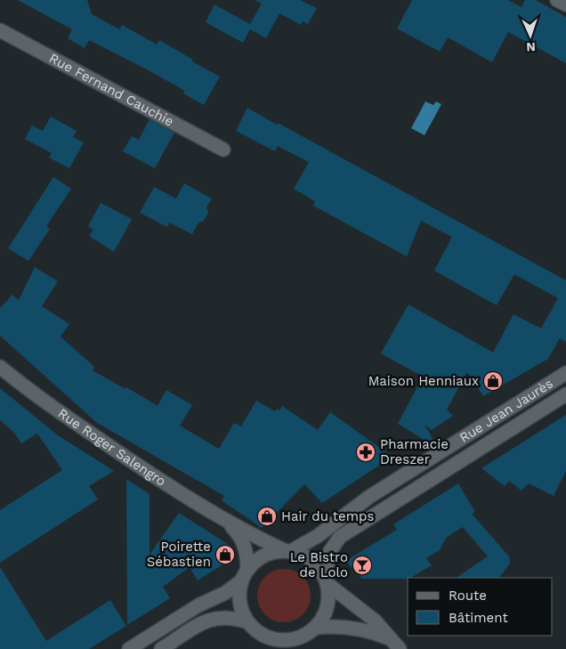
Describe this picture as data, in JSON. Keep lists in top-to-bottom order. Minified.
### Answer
{"streets":{"main road":["Rue Fernand Cauchie","Rue Jean Jaurès","Rue Roger Salengro"]},"crossings":[["Rue Jean Jaurès","Rue Roger Salengro"]],"places":{"shop":["Maison Henniaux","Hair du temps","Poirette Sébastien"],"pharmacy":["Pharmacie Dreszer"],"bar":["Le Bistro de Lolo"]},"legend":["Route","Bâtiment"],"north":"bottom"}
